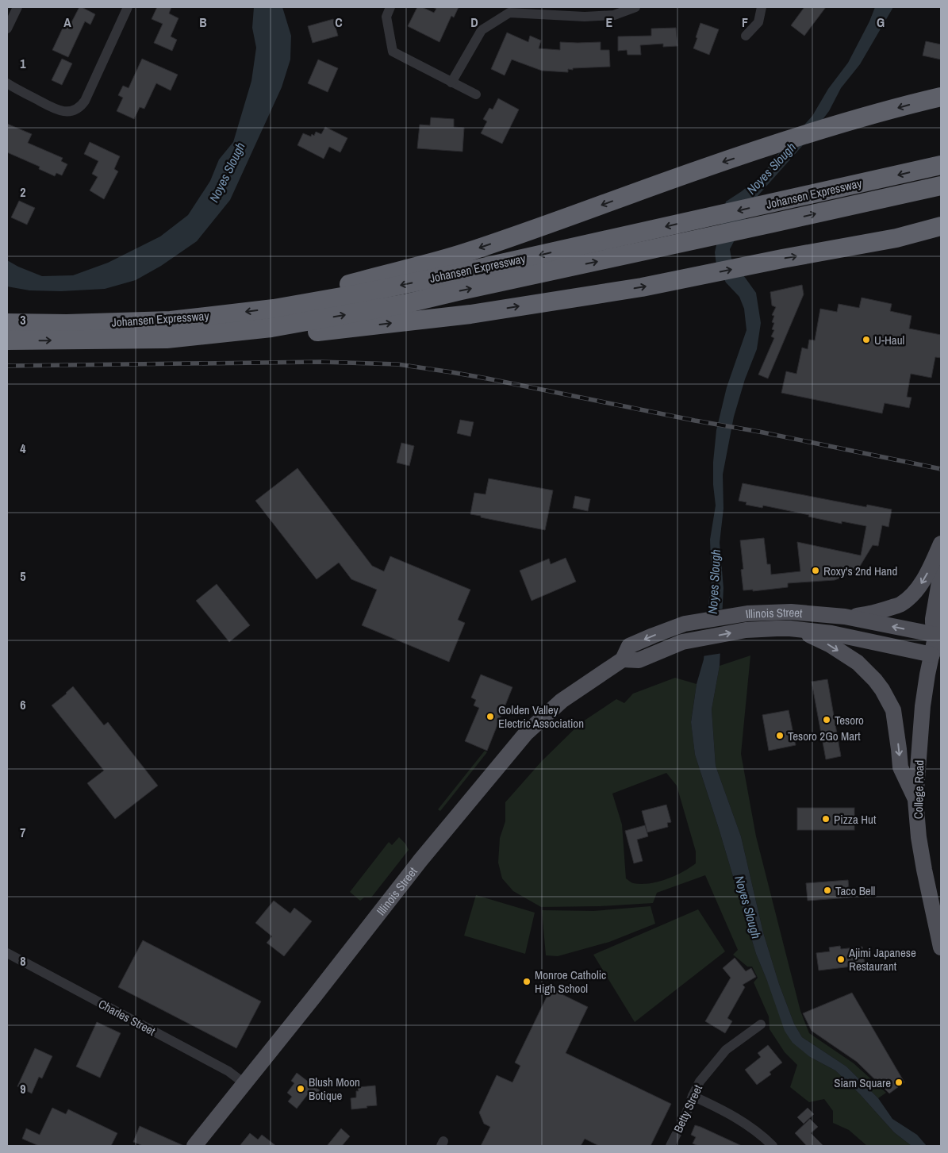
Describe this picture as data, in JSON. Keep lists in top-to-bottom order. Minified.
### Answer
{"streets":{"highway":["Johansen Expressway"],"main road":["Illinois Street","College Road"],"street":["Charles Street","Betty Street"]},"crossings":[["Illinois Street","College Road"],["Illinois Street","Charles Street"]],"water":["Noyes Slough"],"places":["U-Haul","Roxy's 2nd Hand","Golden Valley Electric Association","Tesoro","Tesoro 2Go Mart","Pizza Hut","Taco Bell","Ajimi Japanese Restaurant","Monroe Catholic High School","Siam Square","Blush Moon Botique"],"grid":{"columns":["A","B","C","D","E","F","G"],"rows":["1","2","3","4","5","6","7","8","9"]}}
